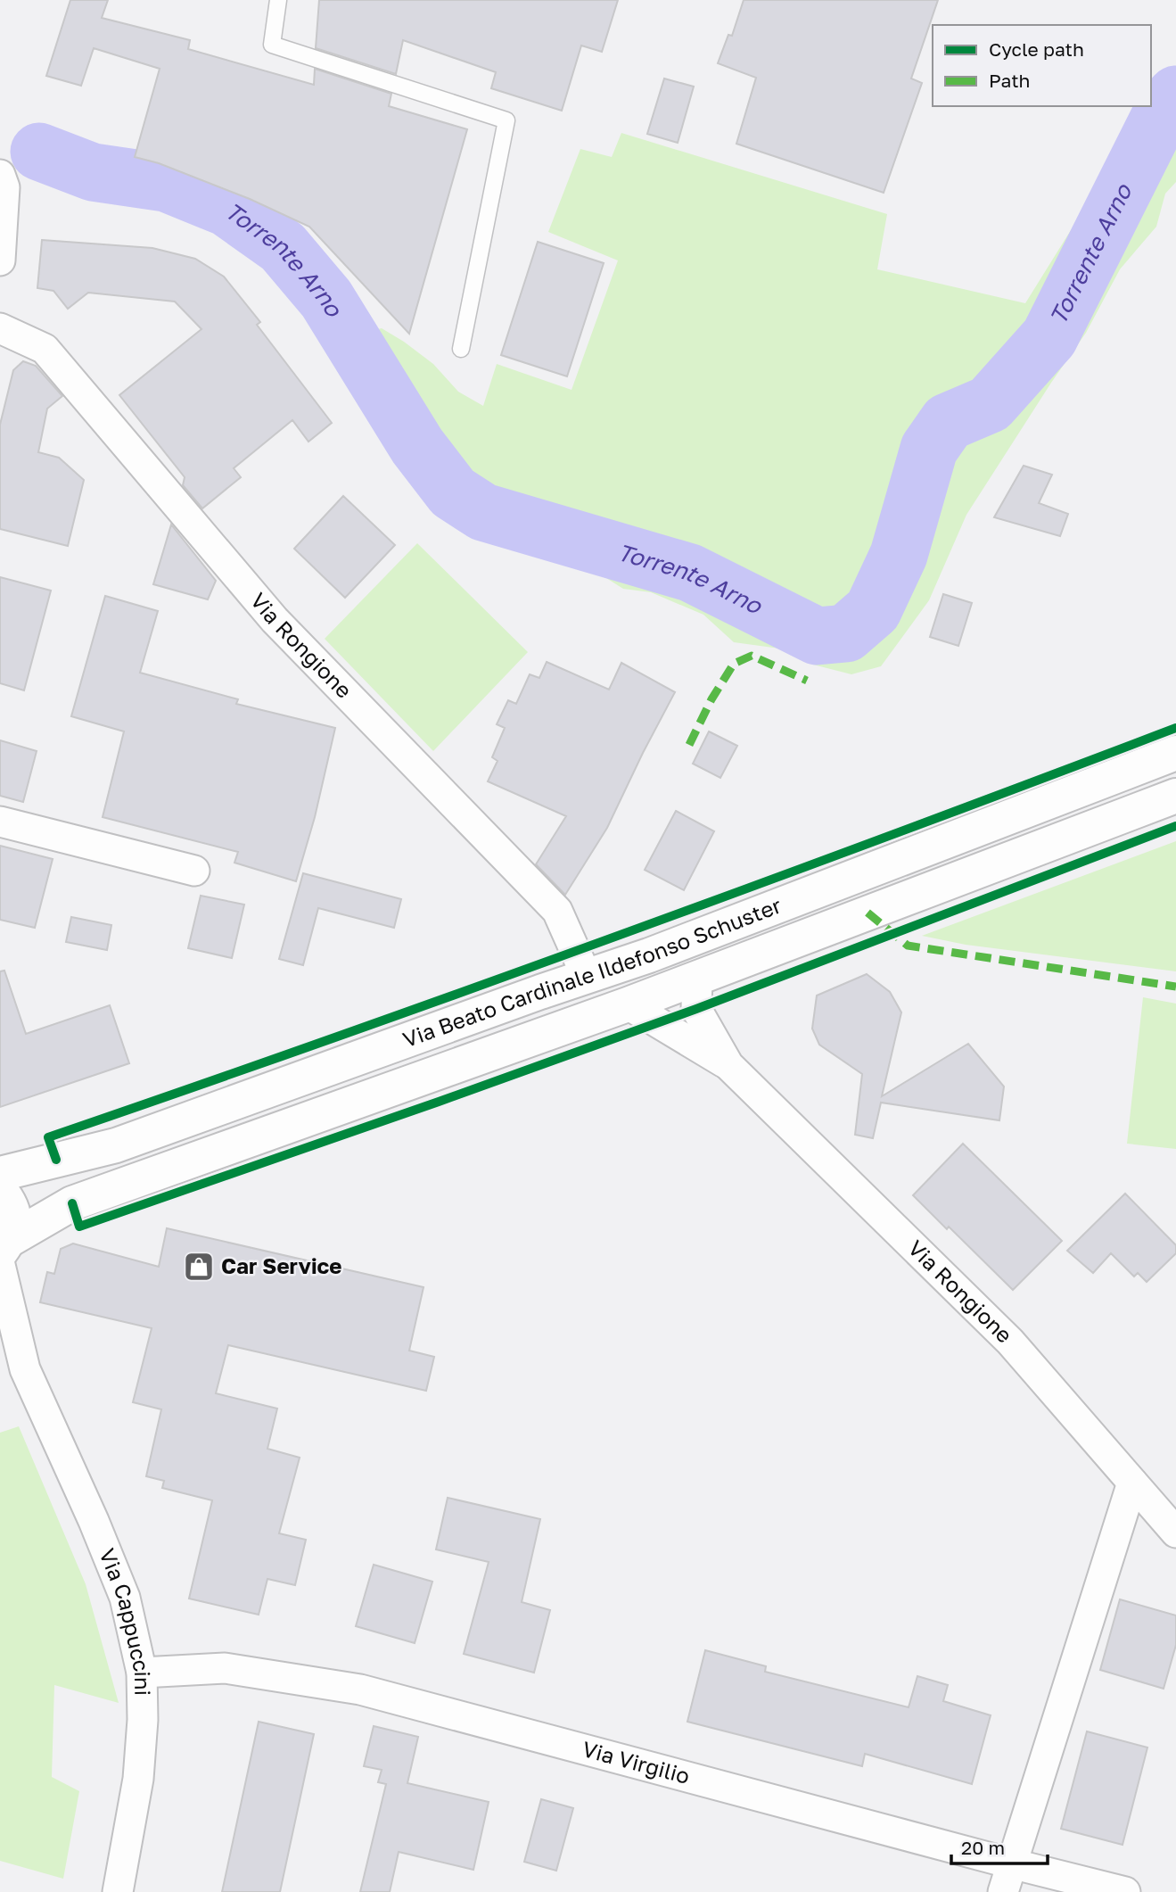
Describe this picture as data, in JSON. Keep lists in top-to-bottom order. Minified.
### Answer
{"streets":{"street":["Via Rongione","Via Beato Cardinale Ildefonso Schuster","Via Cappuccini","Via Virgilio"]},"crossings":[["Via Rongione","Via Beato Cardinale Ildefonso Schuster"],["Via Beato Cardinale Ildefonso Schuster","Via Cappuccini"],["Via Cappuccini","Via Virgilio"]],"water":["Torrente Arno"],"places":{"shop":["Car Service"]},"legend":["Cycle path","Path"],"scale_bar":"20 m"}
